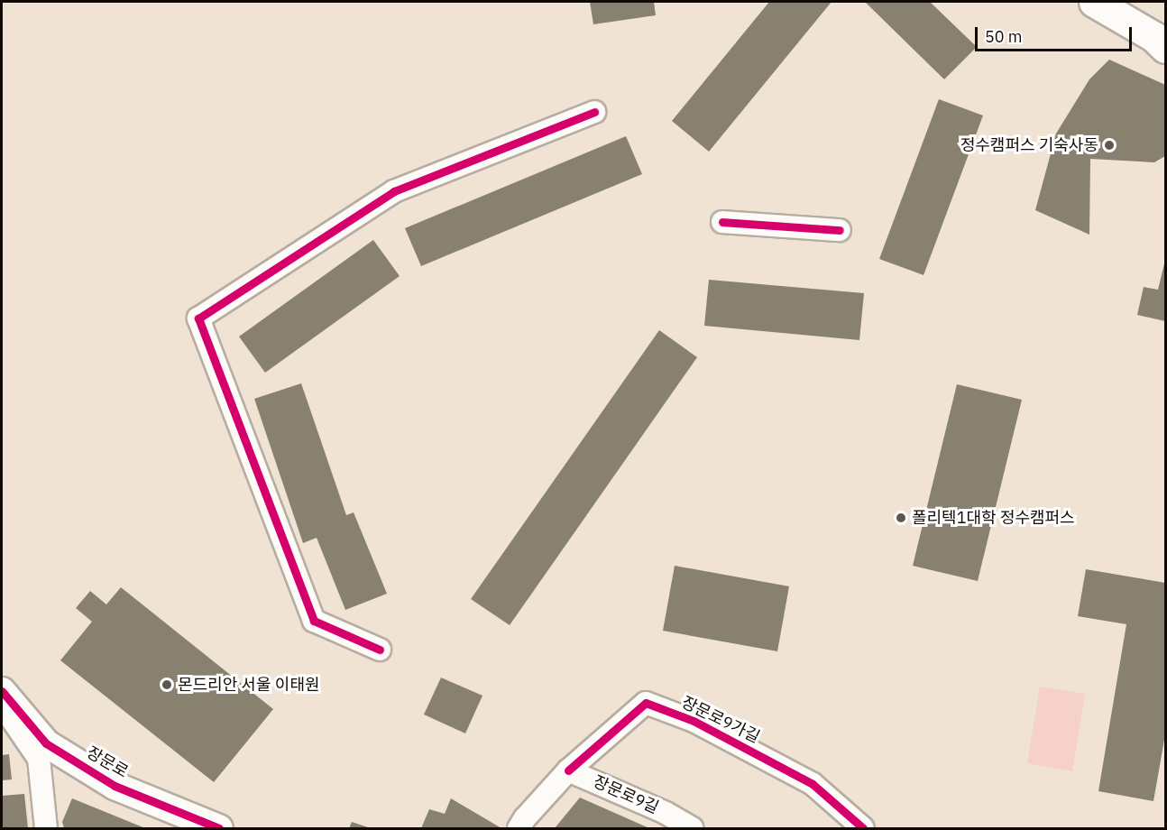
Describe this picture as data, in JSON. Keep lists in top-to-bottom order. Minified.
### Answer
{"streets":{"street":["장문로9가길","장문로","장문로9길"]},"crossings":[["장문로9가길","장문로9길"]],"places":["정수캠퍼스 기숙사동","폴리텍1대학 정수캠퍼스","몬드리안 서울 이태원"],"scale_bar":"50 m"}
